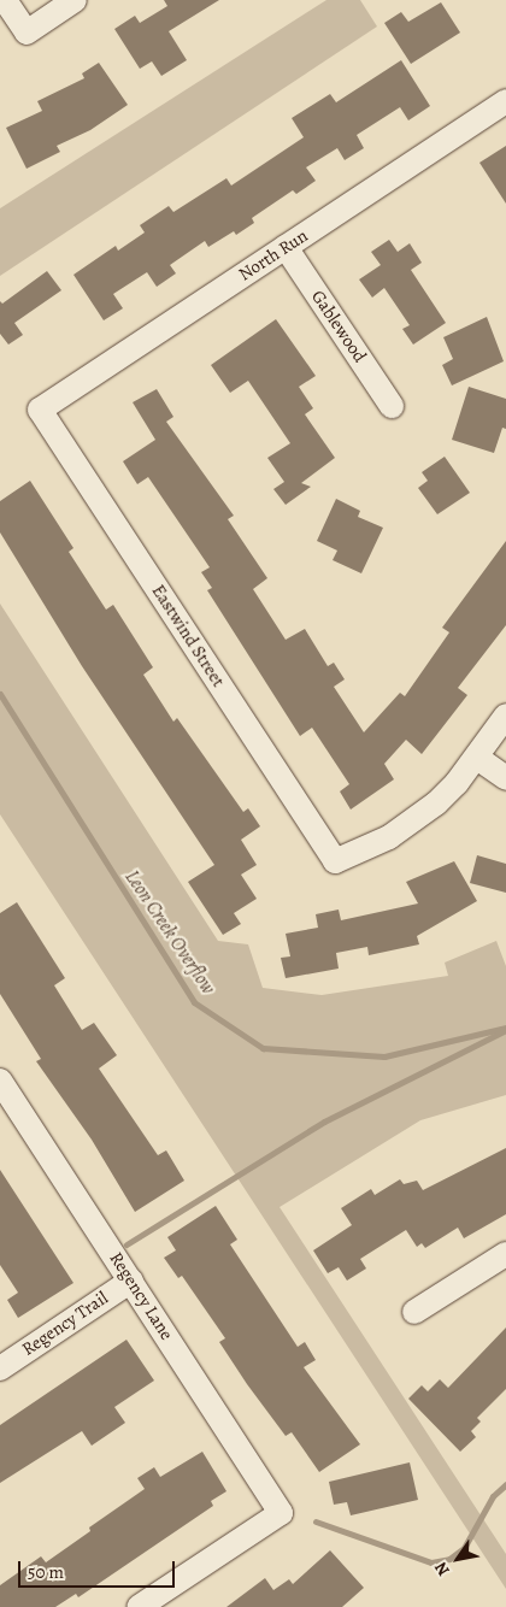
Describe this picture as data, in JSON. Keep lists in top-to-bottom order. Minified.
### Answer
{"streets":{"street":["North Run","Gablewood","Eastwind Street","Regency Lane","Regency Trail"]},"crossings":[["North Run","Gablewood"],["North Run","Eastwind Street"],["Regency Lane","Regency Trail"]],"water":["Leon Creek Overflow"],"scale_bar":"50 m","north":"bottom left"}
